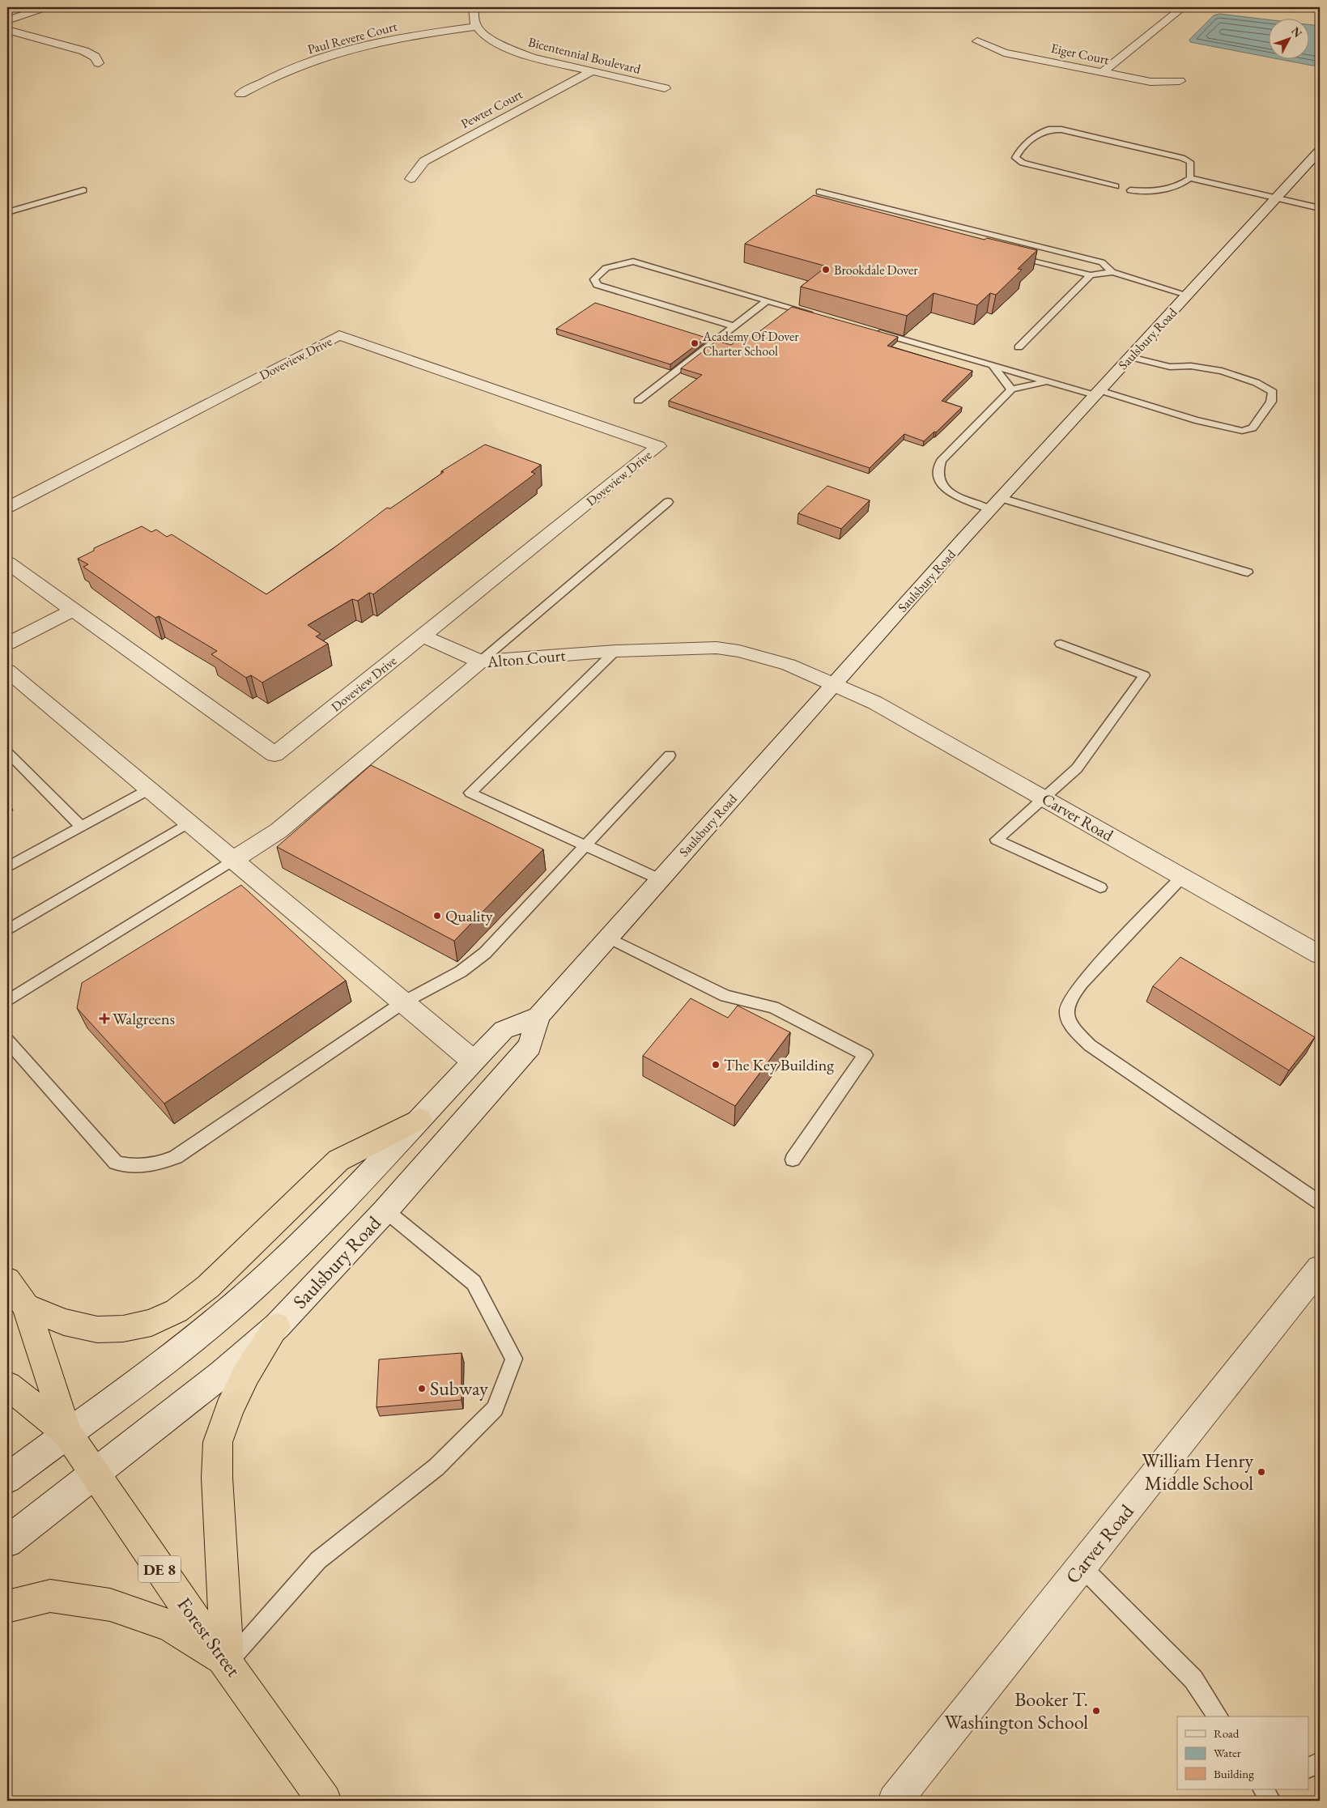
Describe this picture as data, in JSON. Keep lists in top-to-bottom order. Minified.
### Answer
{"streets":{"highway":["DE 8","Forest Street"],"street":["Paul Revere Court","Eiger Court","Bicentennial Boulevard","Pewter Court","Saulsbury Road","Doveview Drive","Alton Court","Carver Road"]},"crossings":[["Paul Revere Court","Bicentennial Boulevard"],["Bicentennial Boulevard","Pewter Court"],["Saulsbury Road","Alton Court"],["Saulsbury Road","Carver Road"],["Saulsbury Road","DE 8"],["Saulsbury Road","Forest Street"],["Alton Court","Carver Road"],["DE 8","Forest Street"]],"places":{"other":["Brookdale Dover","Academy Of Dover Charter School","Quality","The Key Building","Subway","William Henry Middle School","Booker T. Washington School"],"health":["Walgreens"]},"legend":["Road","Water","Building"],"north":"top right"}
